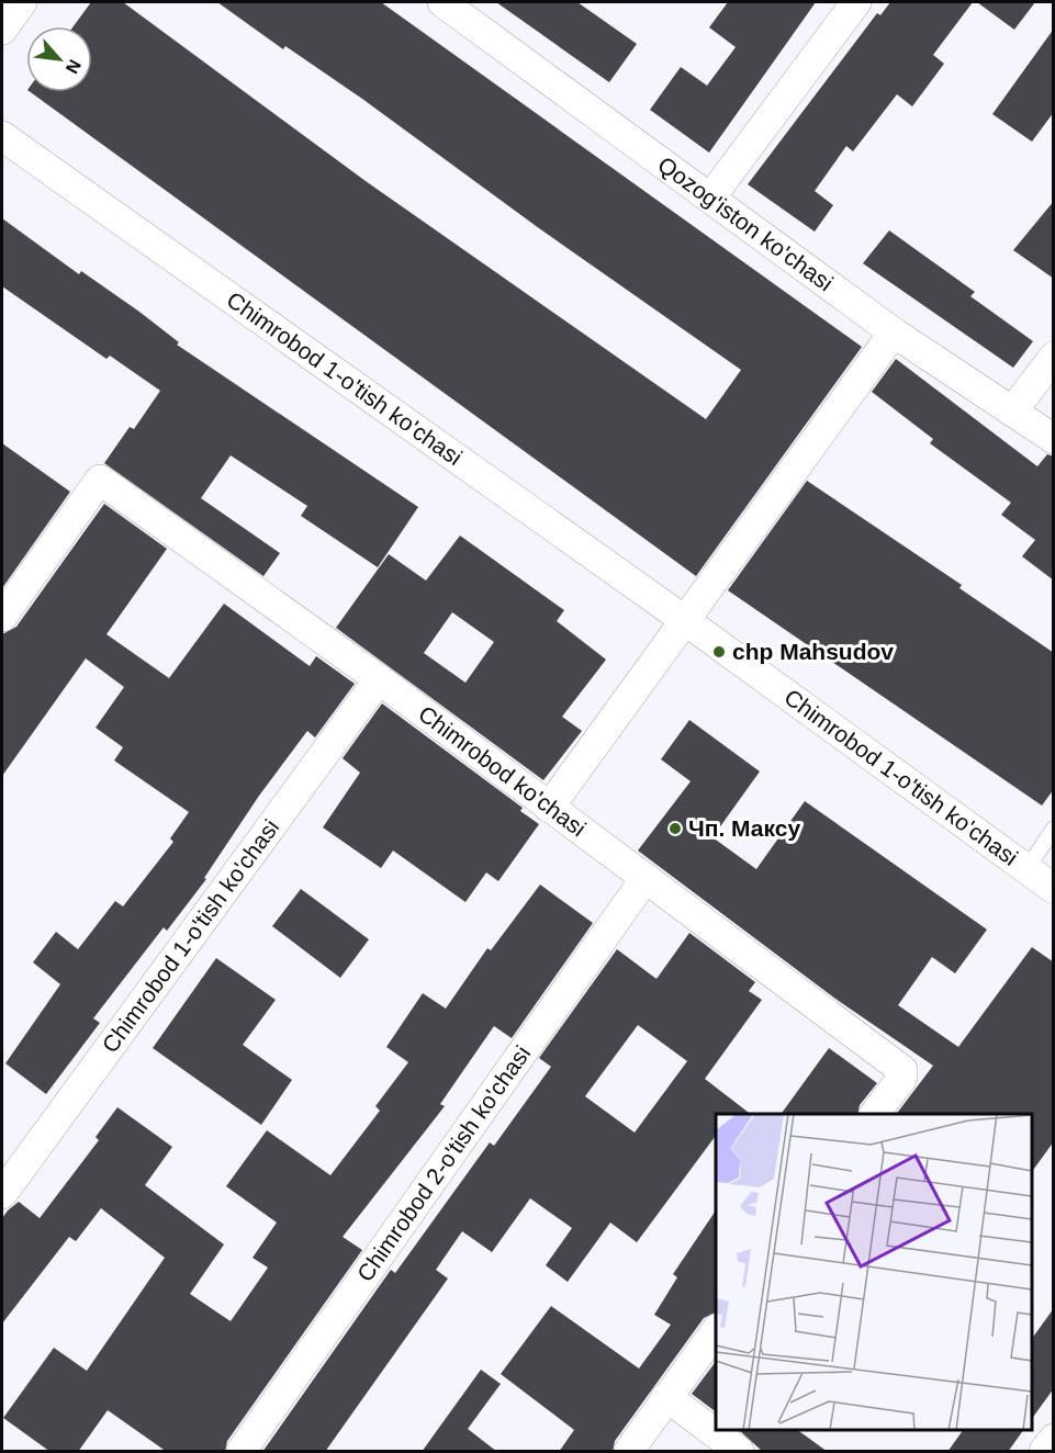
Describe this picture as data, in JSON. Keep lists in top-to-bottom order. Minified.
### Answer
{"streets":{"street":["Qozog'iston ko'chasi","Chimrobod 1-o'tish ko'chasi","Chimrobod ko'chasi","Chimrobod 2-o'tish ko'chasi"]},"crossings":[["Chimrobod 1-o'tish ko'chasi","Chimrobod ko'chasi"],["Chimrobod ko'chasi","Chimrobod 2-o'tish ko'chasi"]],"places":["chp Mahsudov","Чп. Максу"],"north":"bottom right"}
